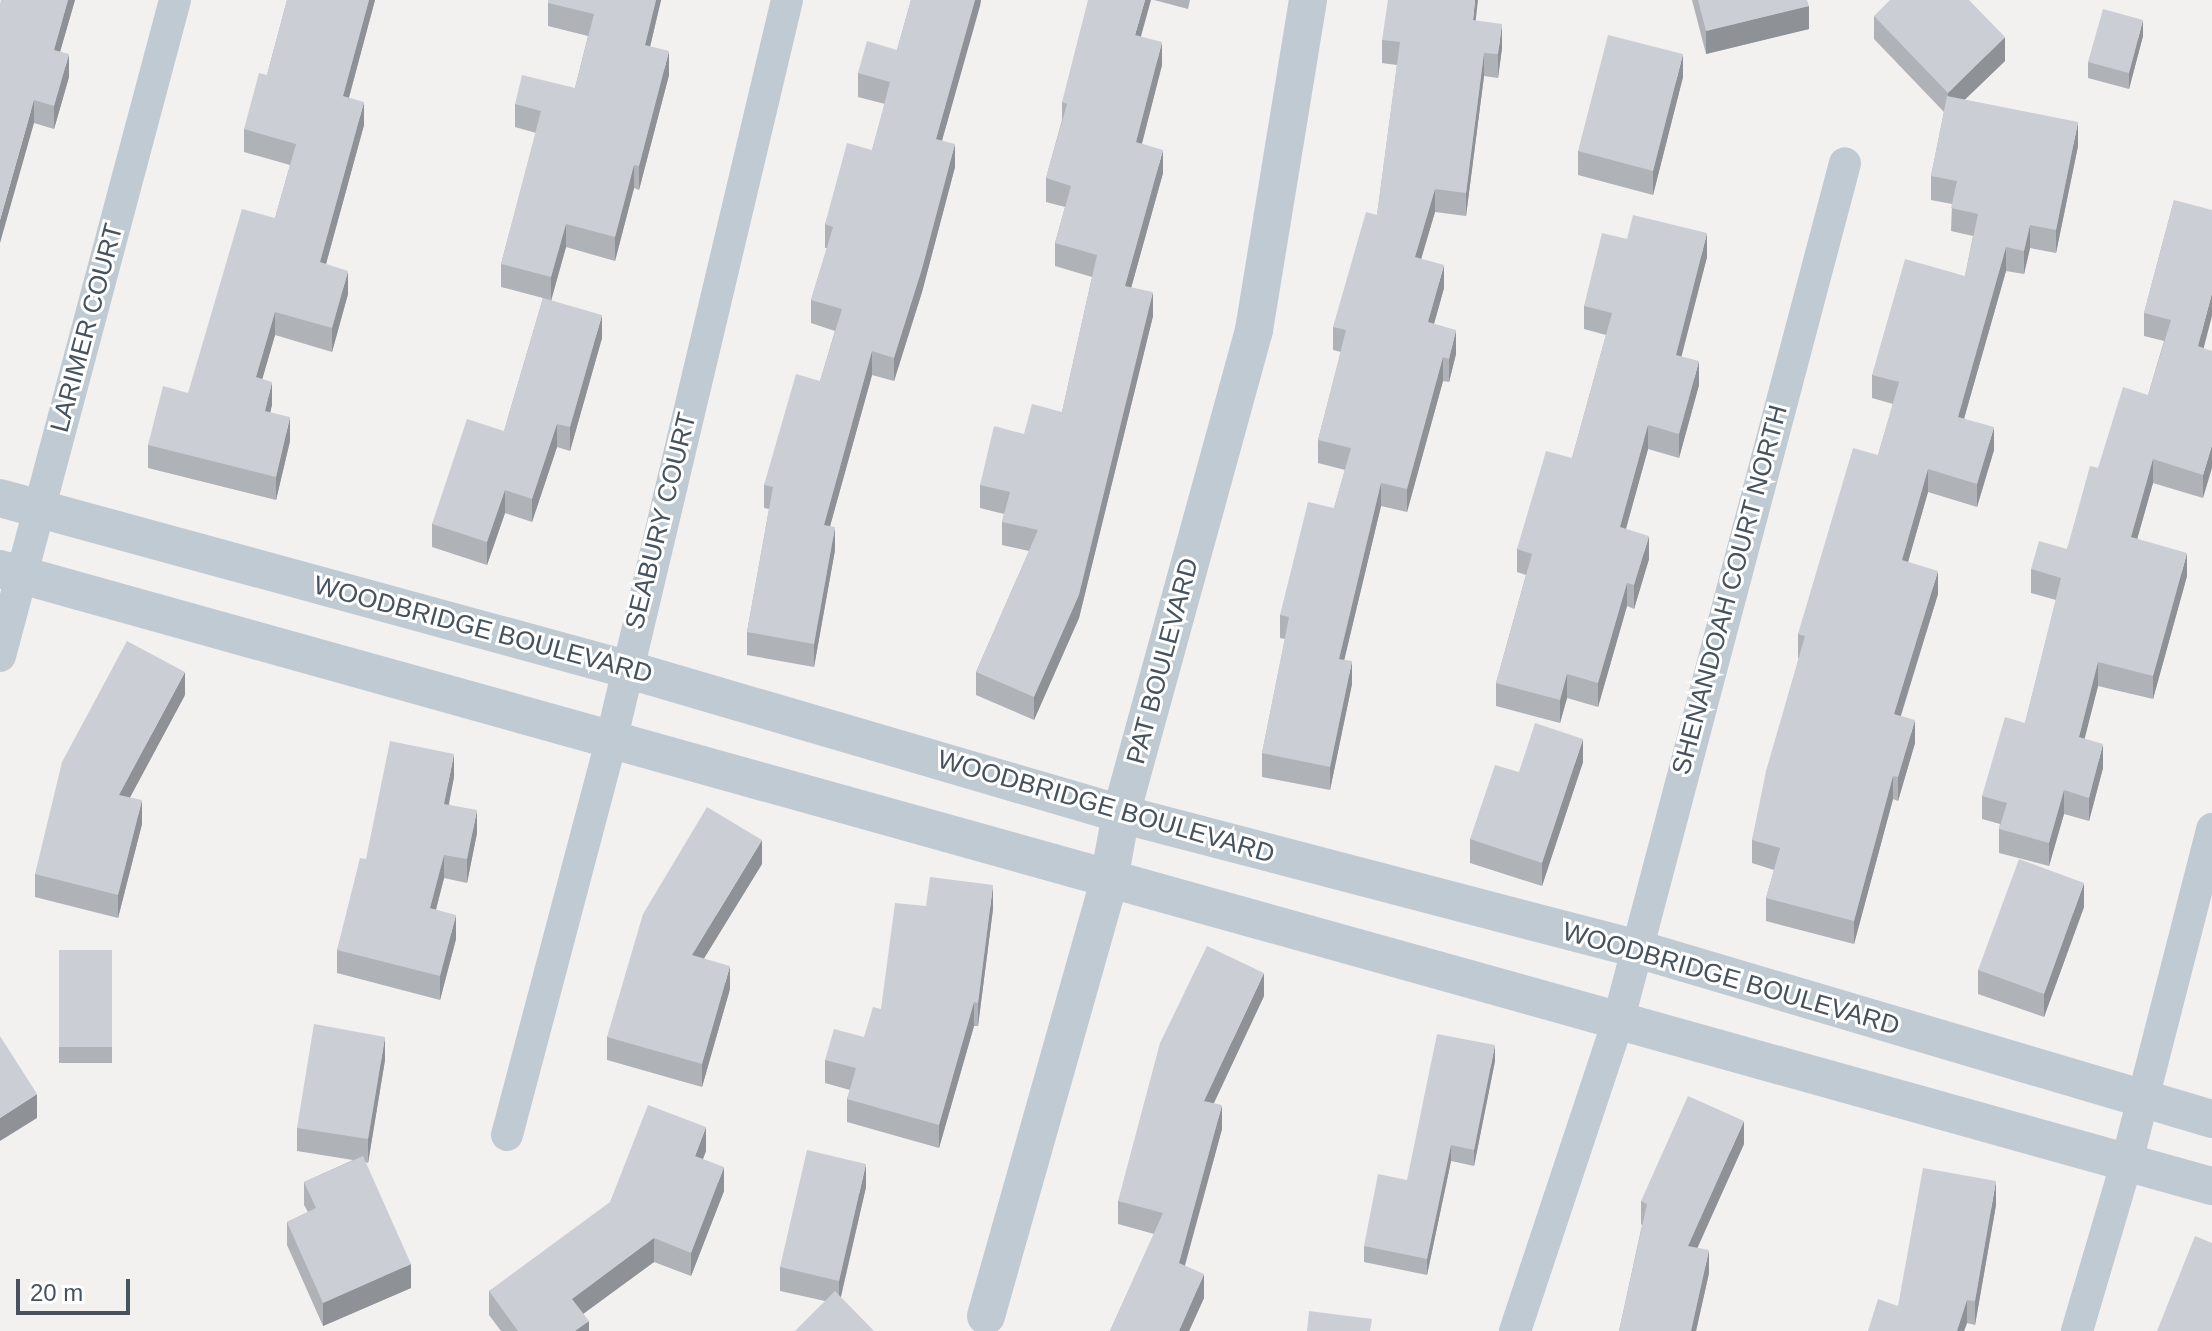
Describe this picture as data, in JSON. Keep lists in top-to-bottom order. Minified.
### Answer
{"streets":{"street":["LARIMER COURT","SEABURY COURT","SHENANDOAH COURT NORTH","WOODBRIDGE BOULEVARD","PAT BOULEVARD"]},"crossings":[["LARIMER COURT","WOODBRIDGE BOULEVARD"],["SEABURY COURT","WOODBRIDGE BOULEVARD"],["SHENANDOAH COURT NORTH","WOODBRIDGE BOULEVARD"],["WOODBRIDGE BOULEVARD","PAT BOULEVARD"]],"scale_bar":"20 m"}
